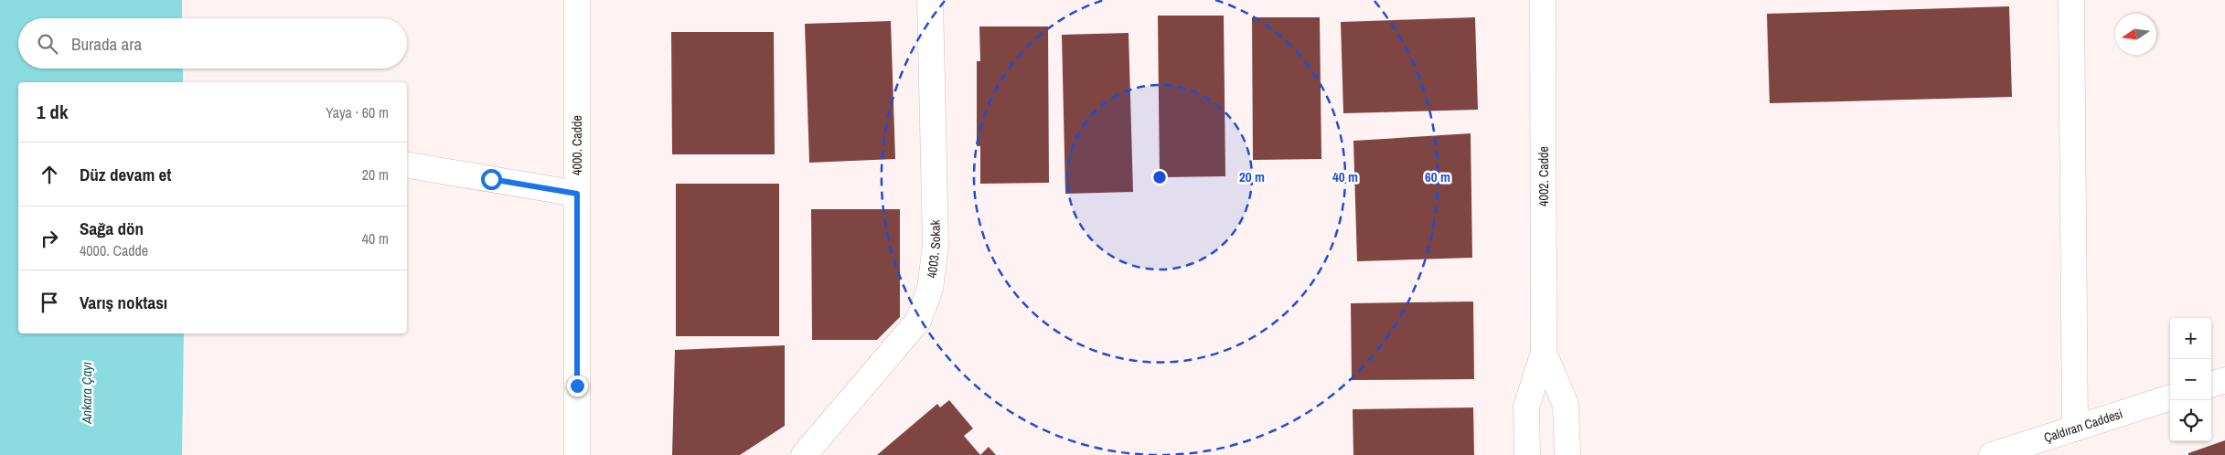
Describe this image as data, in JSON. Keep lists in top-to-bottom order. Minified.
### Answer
{"streets":{"street":["4000. Cadde","4002. Cadde","4003. Sokak","Çaldıran Caddesi"]},"water":["Ankara Çayı"],"north":"left","page":{"search":"Burada ara","heading":["1 dk","Yaya · 60 m"],"list":[["Düz devam et","20 m"],["Sağa dön","4000. Cadde","40 m"],"Varış noktası"],"map_buttons":["+","−"]},"rings":["20 m","40 m","60 m"]}
